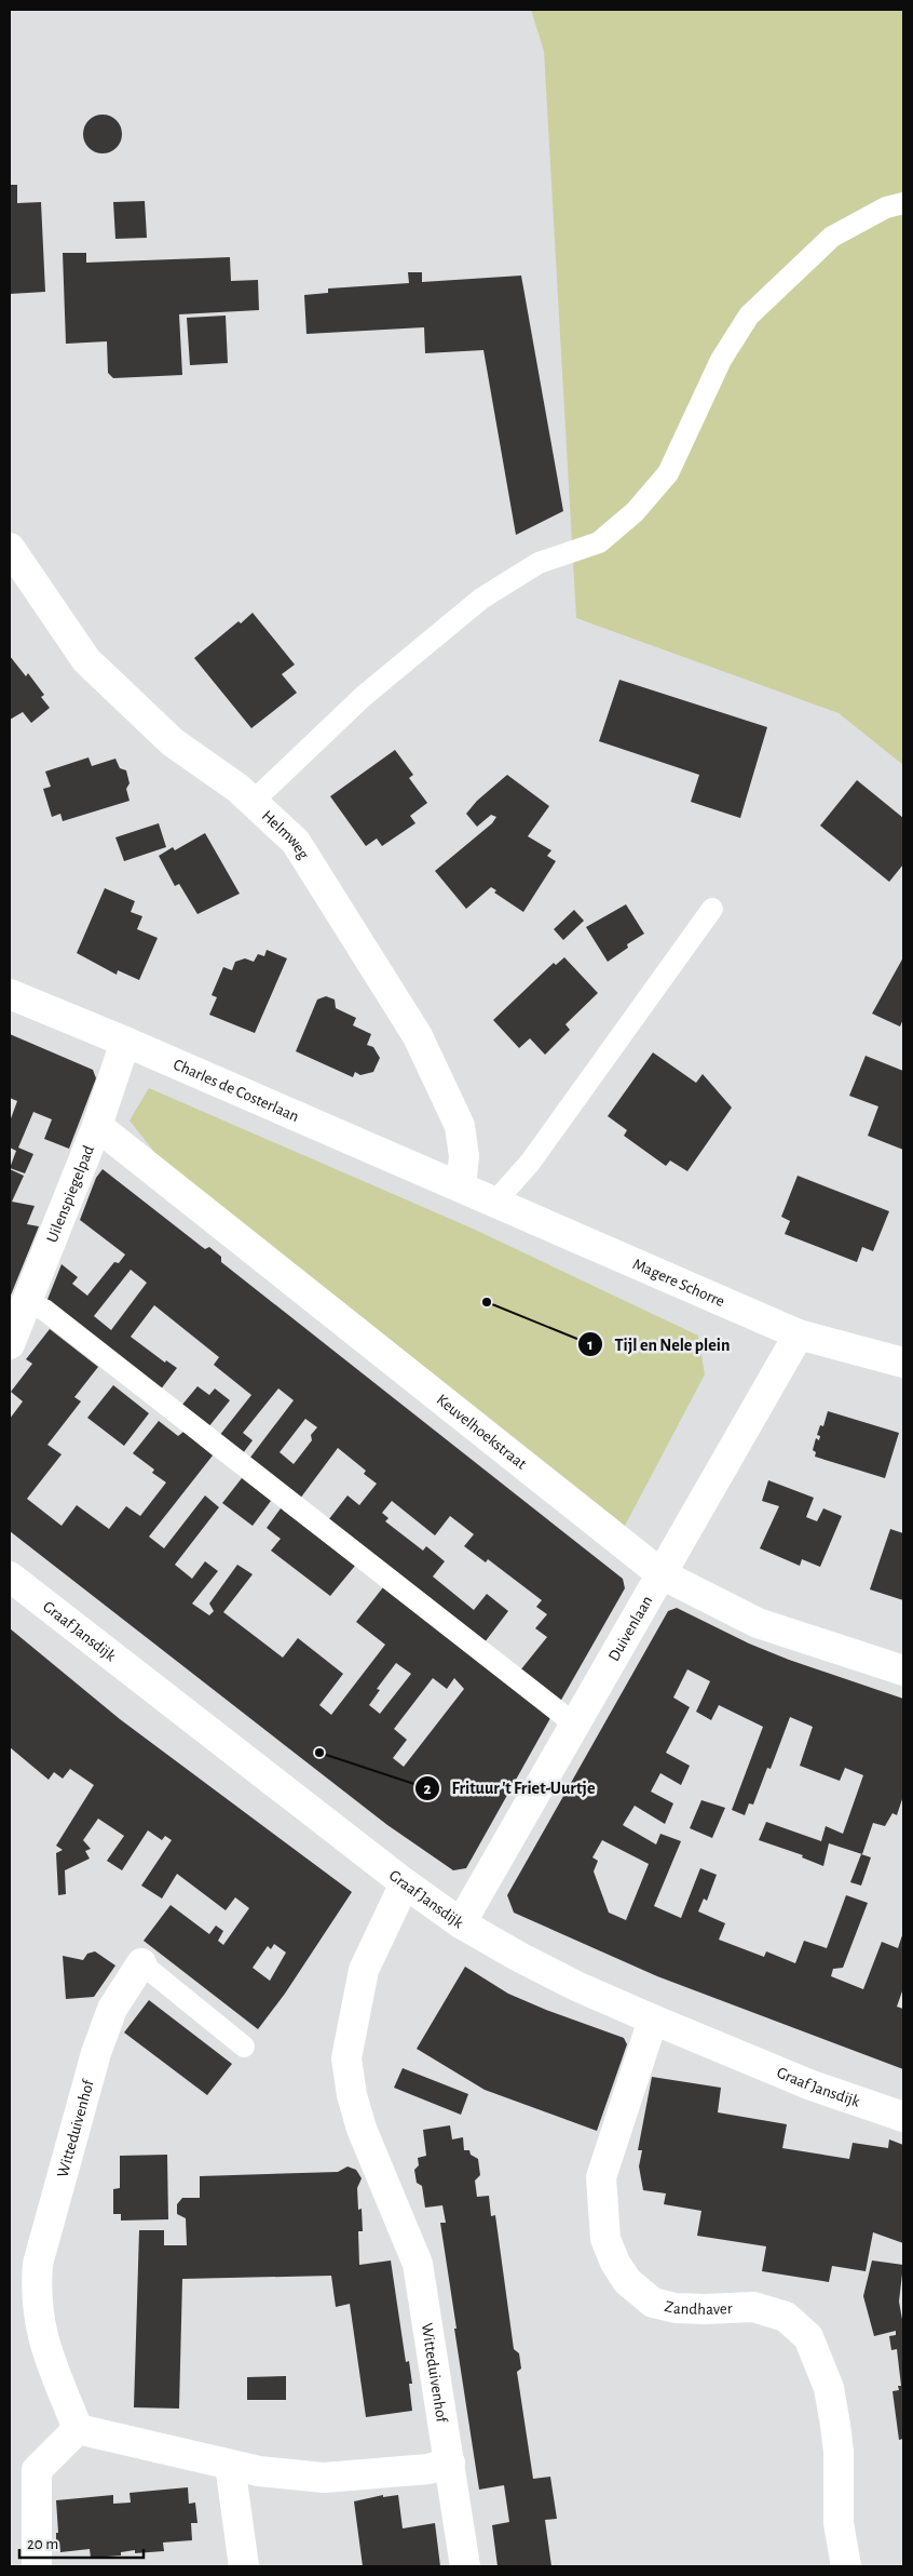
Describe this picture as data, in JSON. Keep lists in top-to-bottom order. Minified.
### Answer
{"streets":{"street":["Helmweg","Charles de Costerlaan","Uilenspiegelpad","Magere Schorre","Keuvelhoekstraat","Duivenlaan","Graaf Jansdijk","Witteduivenhof","Zandhaver"]},"crossings":[["Helmweg","Charles de Costerlaan"],["Helmweg","Magere Schorre"],["Charles de Costerlaan","Uilenspiegelpad"],["Charles de Costerlaan","Magere Schorre"],["Uilenspiegelpad","Keuvelhoekstraat"],["Magere Schorre","Duivenlaan"],["Keuvelhoekstraat","Duivenlaan"],["Duivenlaan","Graaf Jansdijk"],["Graaf Jansdijk","Witteduivenhof"],["Graaf Jansdijk","Zandhaver"]],"places":["Tijl en Nele plein","Frituur 't Friet-Uurtje"],"scale_bar":"20 m"}
